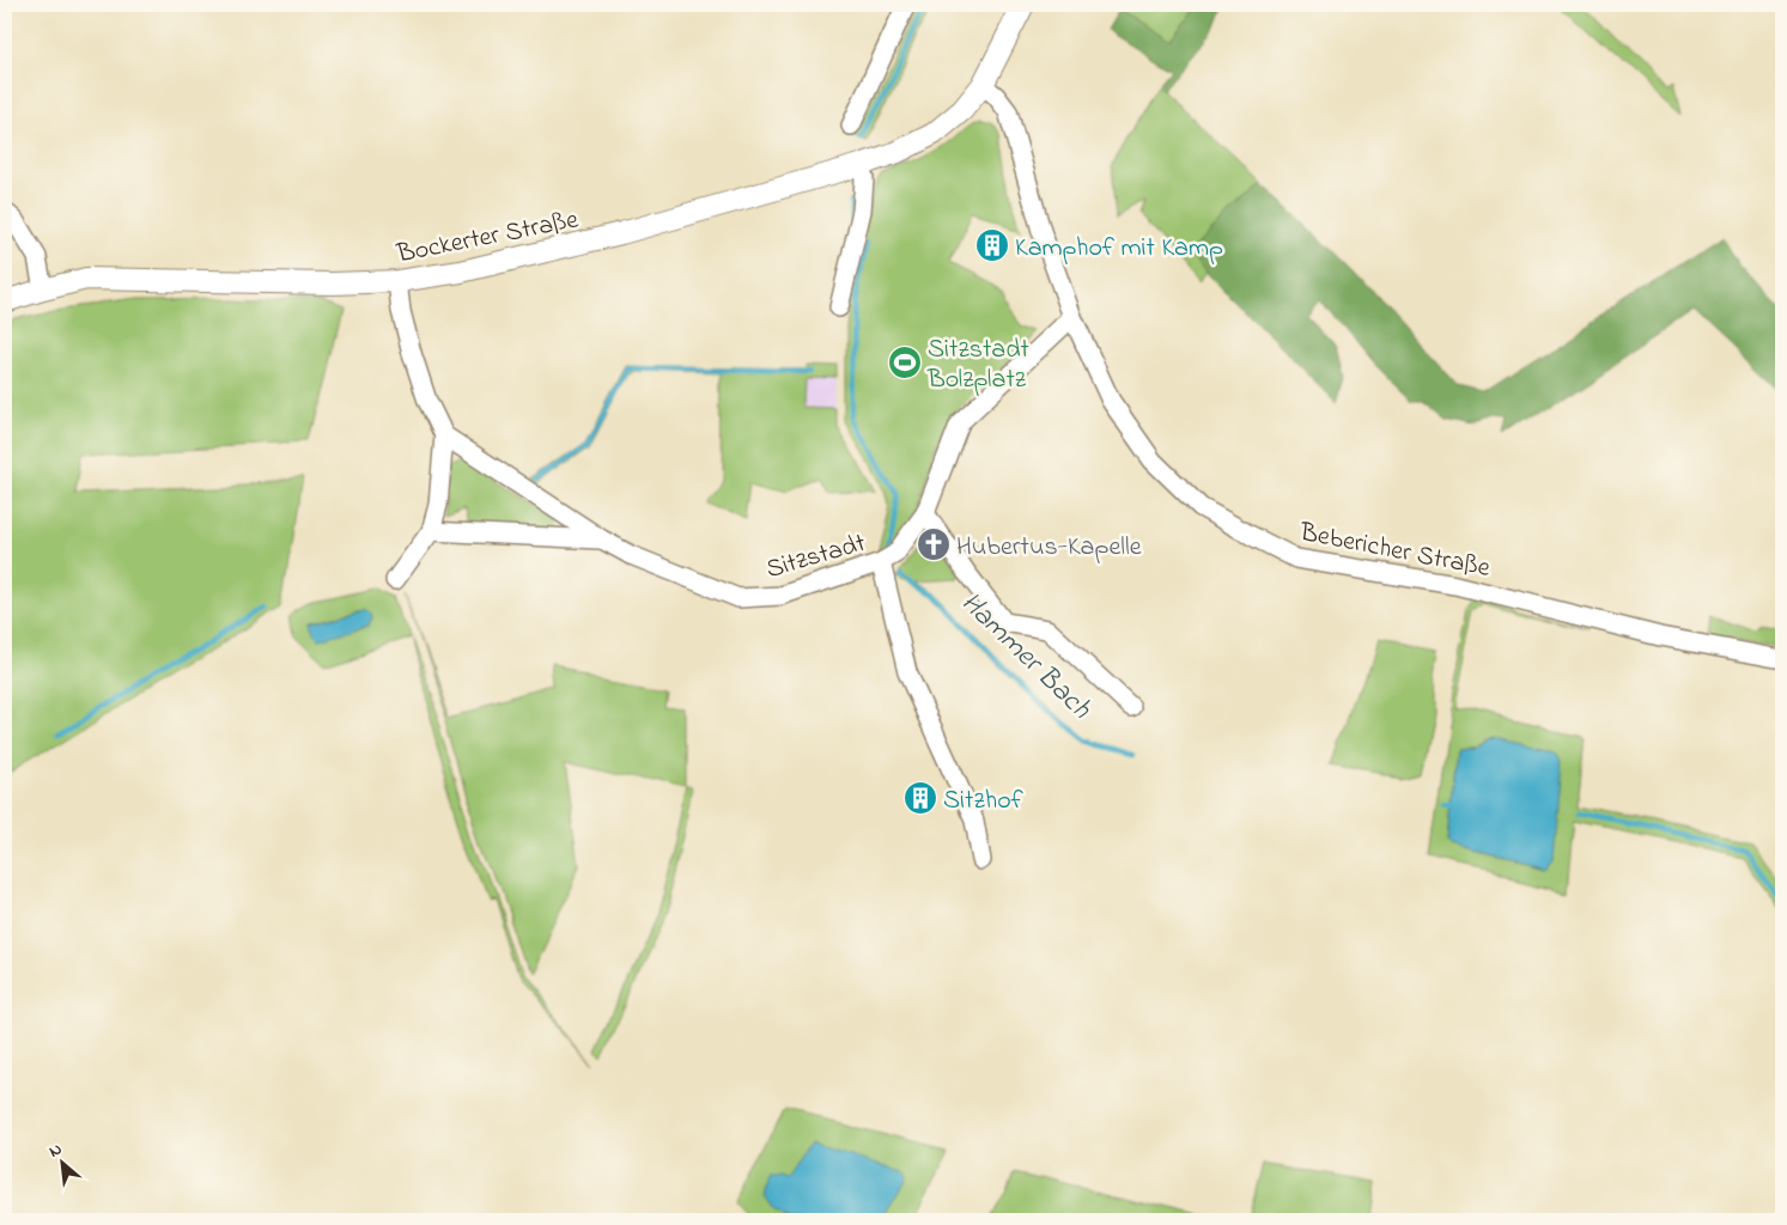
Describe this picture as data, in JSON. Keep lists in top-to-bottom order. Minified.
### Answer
{"streets":{"street":["Bockerter Straße","Bebericher Straße","Sitzstadt"]},"crossings":[["Bebericher Straße","Sitzstadt"]],"water":["Hammer Bach"],"places":{"building":["Kamphof mit Kamp","Sitzhof"],"sports":["Sitzstadt Bolzplatz"],"church":["Hubertus-Kapelle"]},"north":"top left"}
